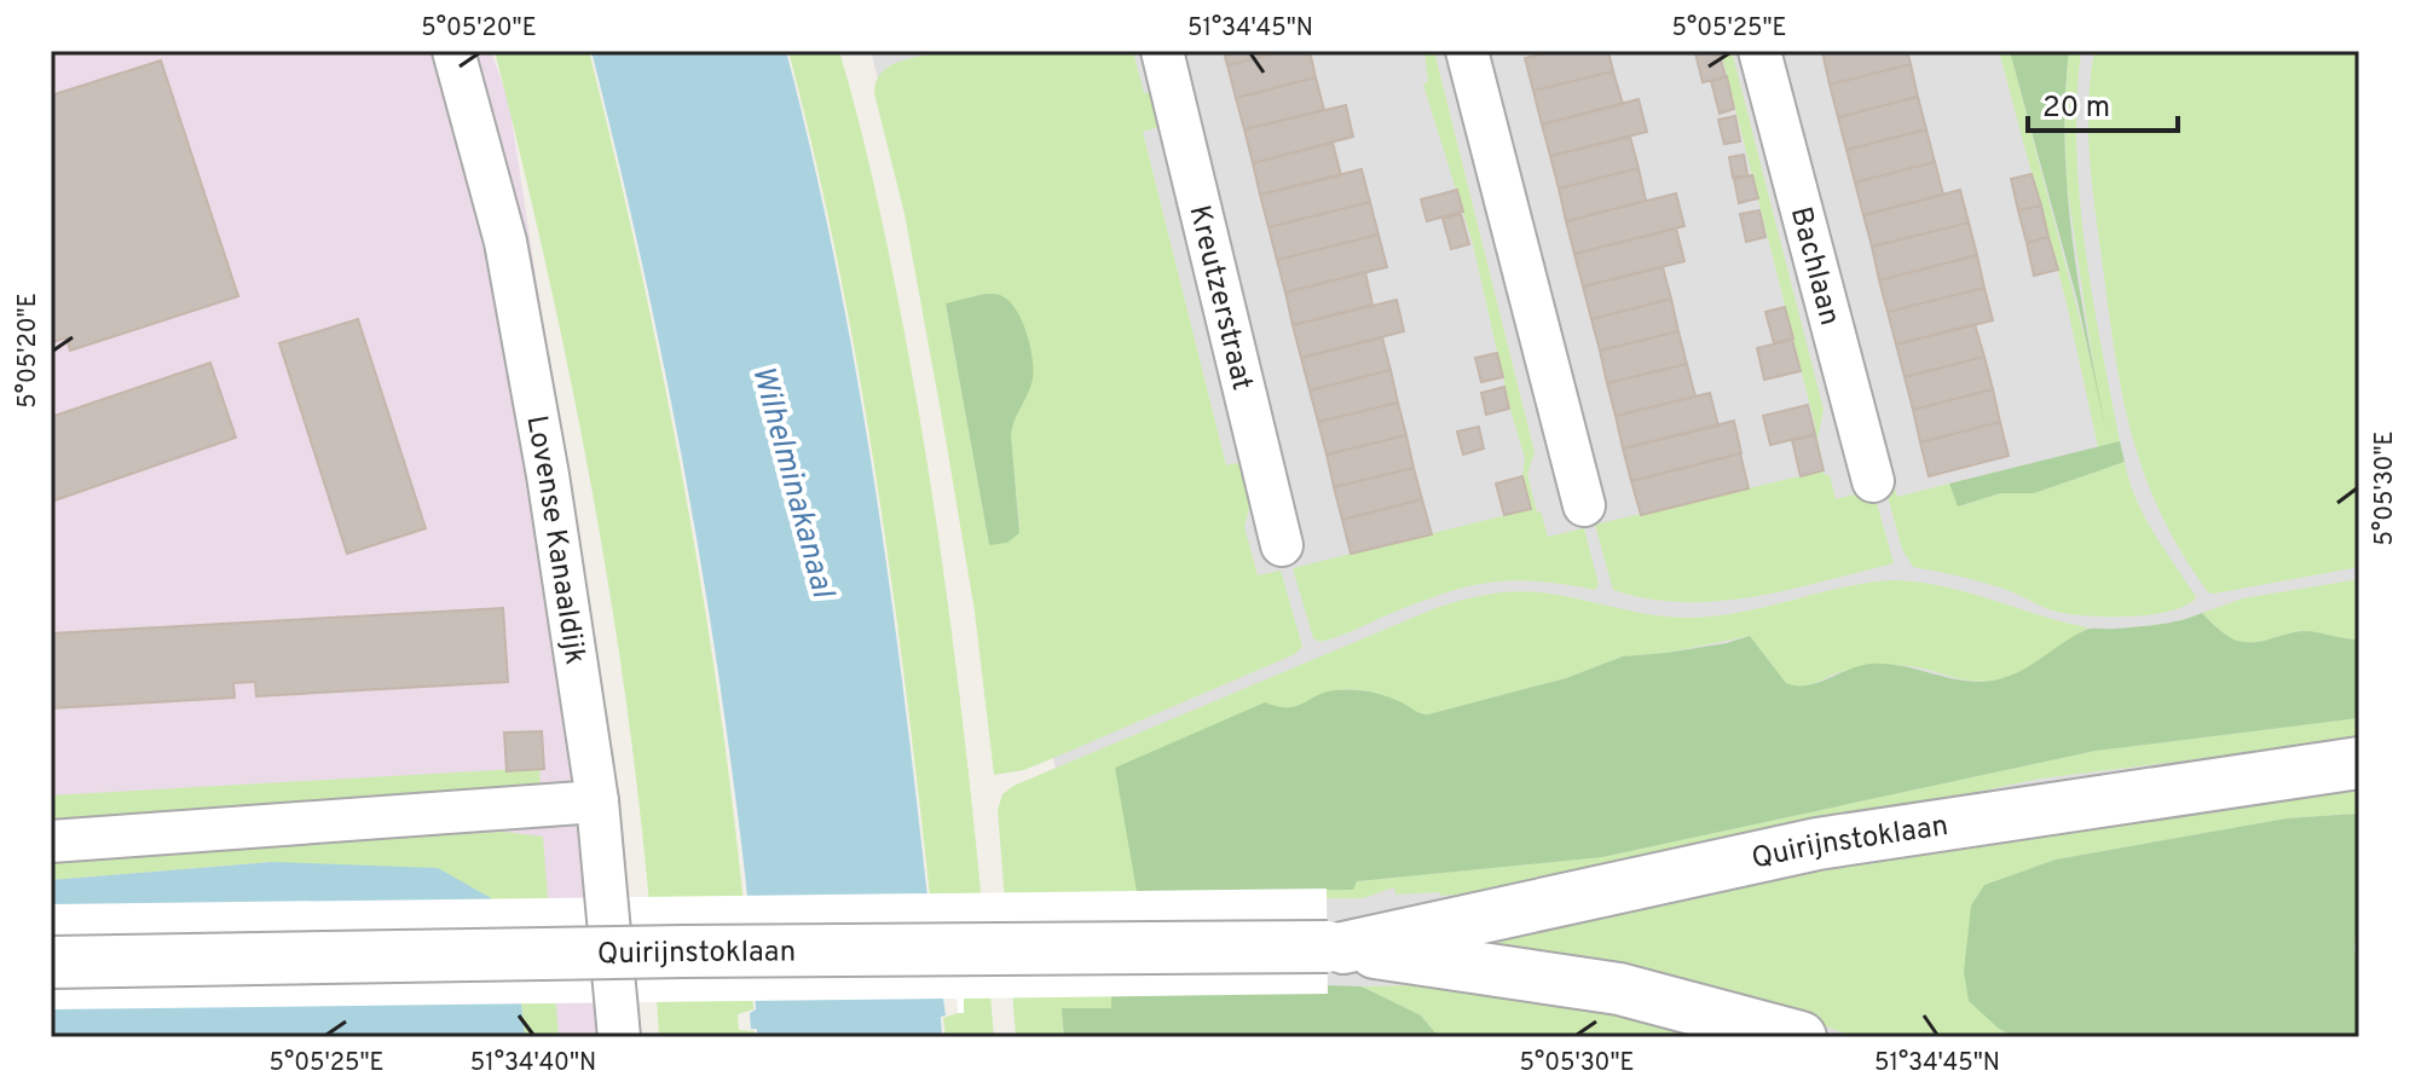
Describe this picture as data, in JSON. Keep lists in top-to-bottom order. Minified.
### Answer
{"streets":{"street":["Bachlaan","Kreutzerstraat","Lovense Kanaaldijk","Quirijnstoklaan"]},"water":["Wilhelminakanaal"],"scale_bar":"20 m","coordinates":["5°05'20\"E","51°34'45\"N","5°05'25\"E","5°05'30\"E","51°34'40\"N"]}
